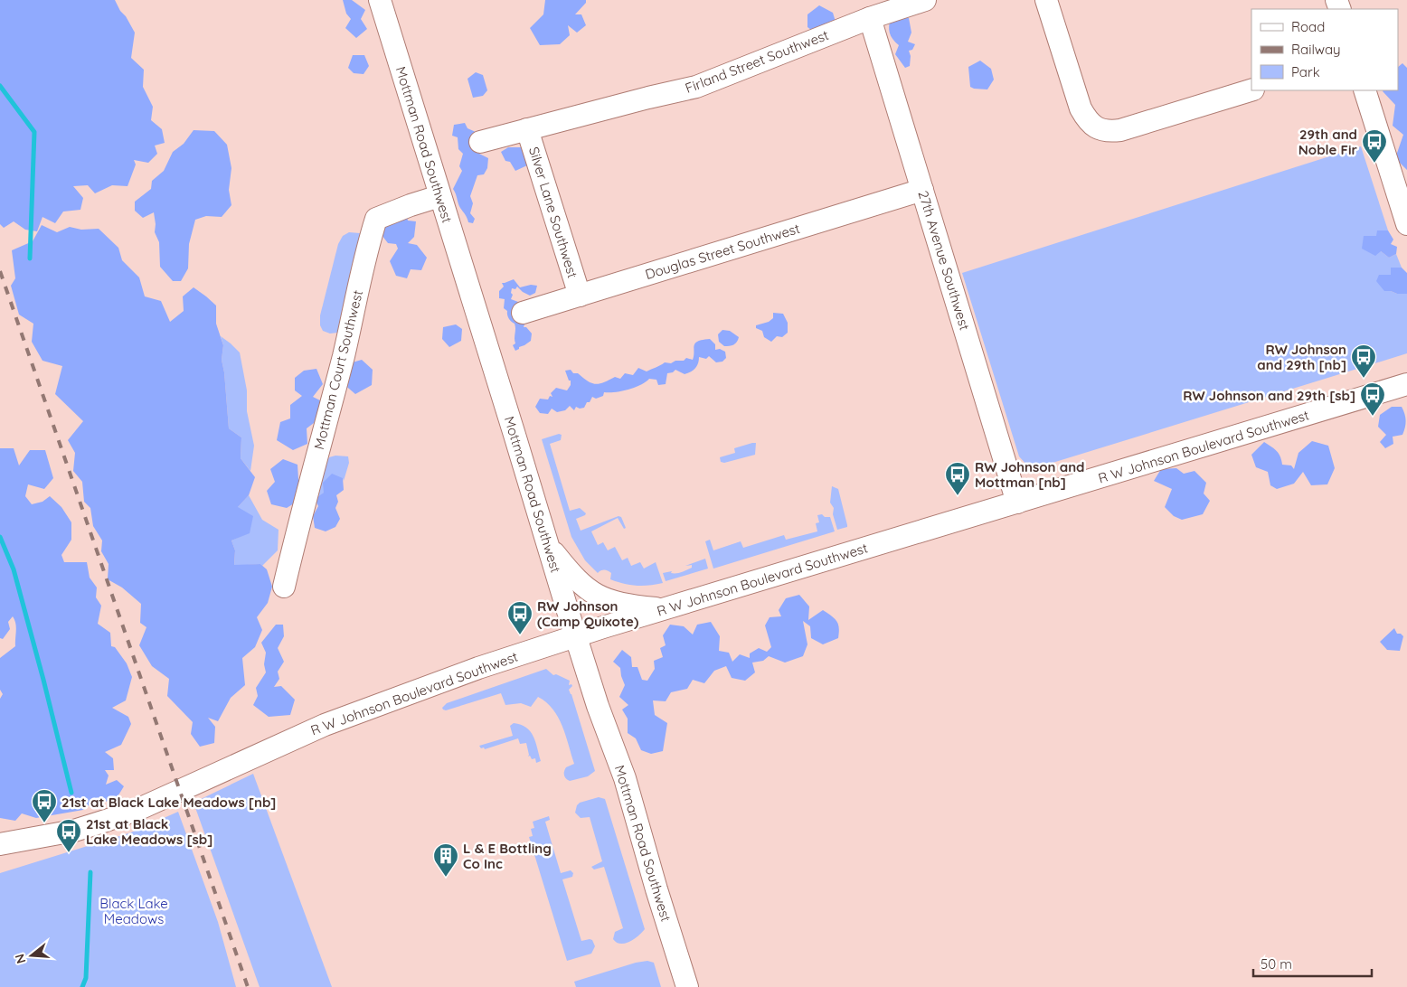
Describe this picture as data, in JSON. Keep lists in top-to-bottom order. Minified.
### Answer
{"streets":{"street":["Firland Street Southwest","Mottman Road Southwest","Silver Lane Southwest","Douglas Street Southwest","27th Avenue Southwest","Mottman Court Southwest","R W Johnson Boulevard Southwest"]},"crossings":[["Firland Street Southwest","Silver Lane Southwest"],["Firland Street Southwest","27th Avenue Southwest"],["Mottman Road Southwest","Mottman Court Southwest"],["Mottman Road Southwest","R W Johnson Boulevard Southwest"],["Silver Lane Southwest","Douglas Street Southwest"],["Douglas Street Southwest","27th Avenue Southwest"],["27th Avenue Southwest","R W Johnson Boulevard Southwest"]],"parks":["Black Lake Meadows"],"places":{"bus stop":["29th and Noble Fir","RW Johnson and 29th [nb]","RW Johnson and 29th [sb]","RW Johnson and Mottman [nb]","RW Johnson (Camp Quixote)","21st at Black Lake Meadows [nb]","21st at Black Lake Meadows [sb]"],"building":["L & E Bottling Co Inc"]},"legend":["Road","Railway","Park"],"scale_bar":"50 m","north":"left"}
